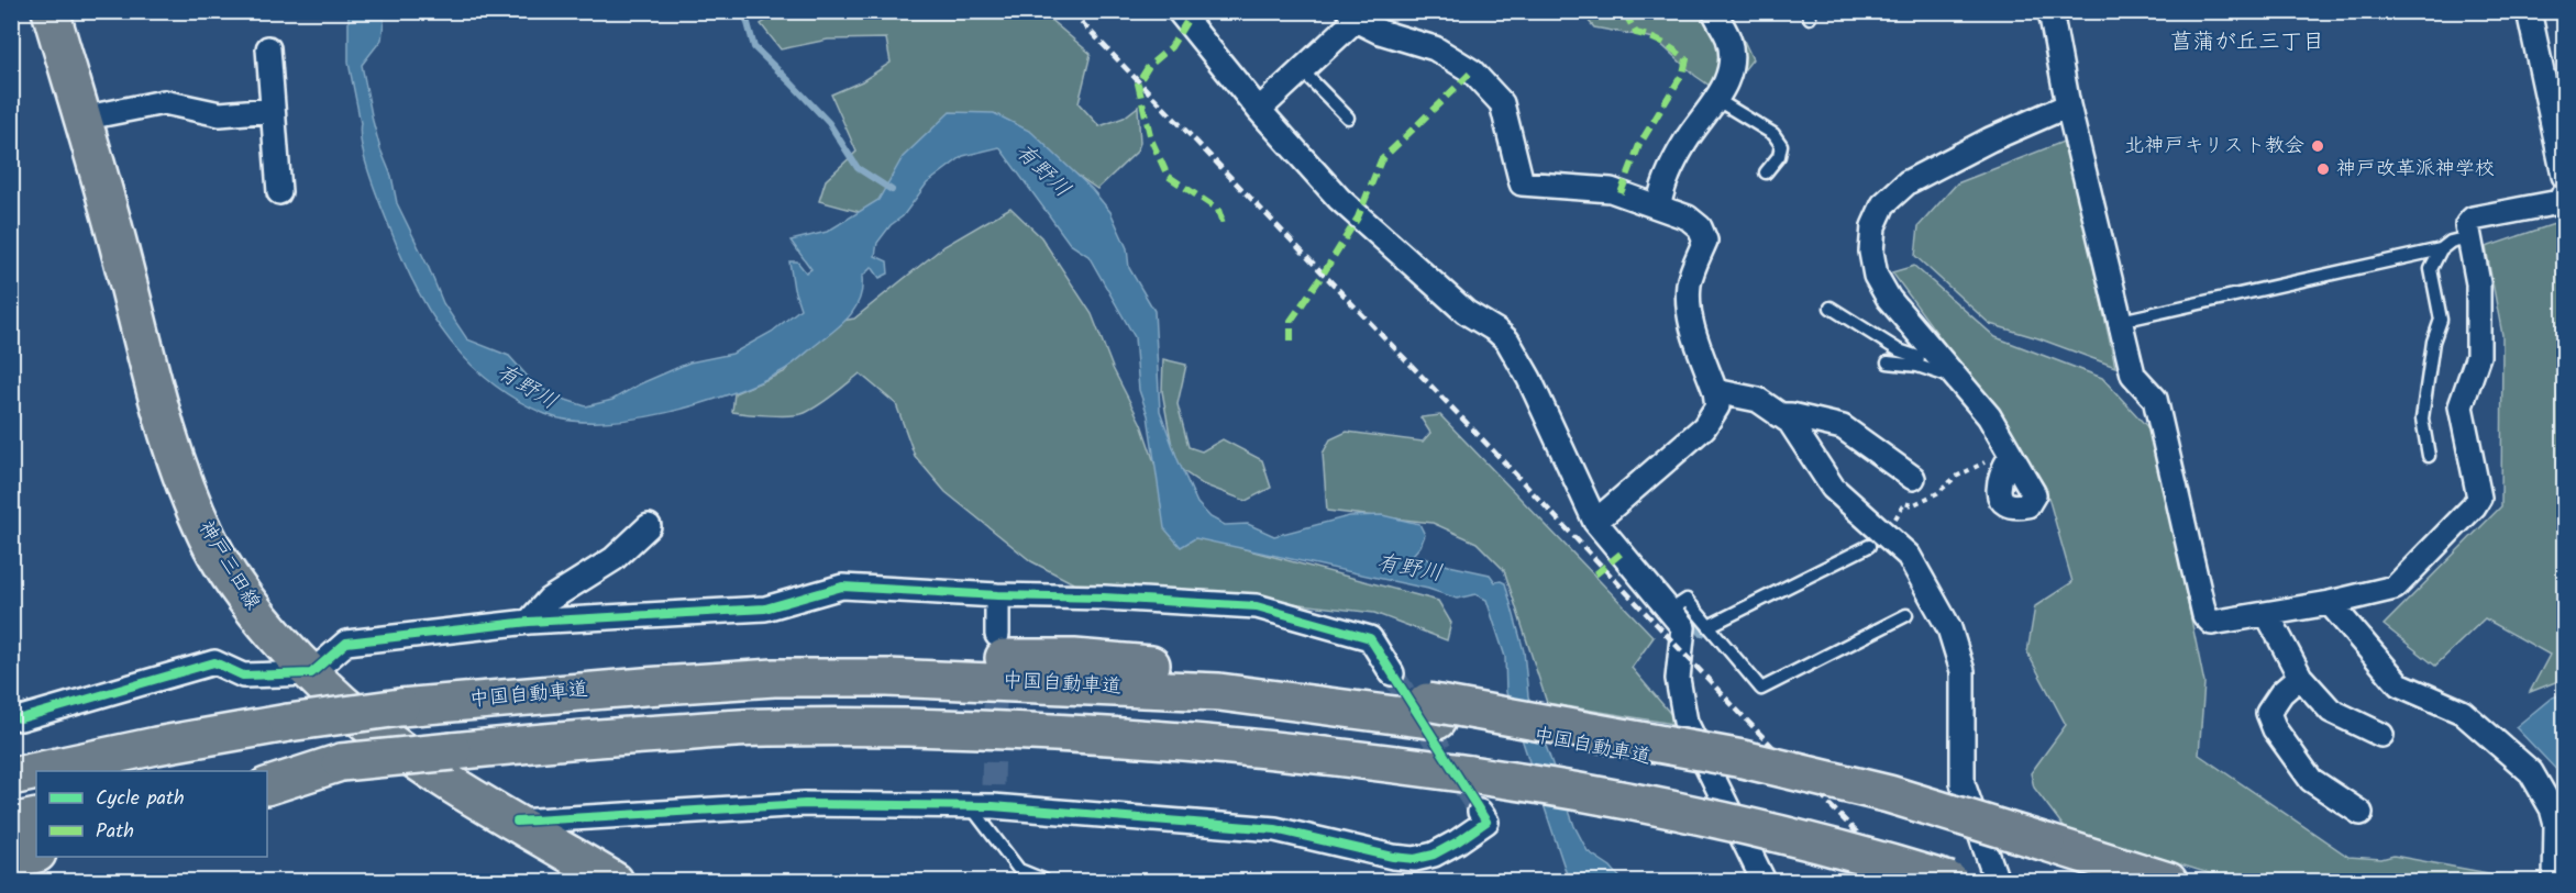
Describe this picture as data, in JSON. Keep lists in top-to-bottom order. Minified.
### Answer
{"streets":{"main road":["神戸三田線","中国自動車道"]},"districts":["菖蒲が丘三丁目"],"water":["有野川"],"places":["北神戸キリスト教会","神戸改革派神学校"],"legend":["Cycle path","Path"]}
